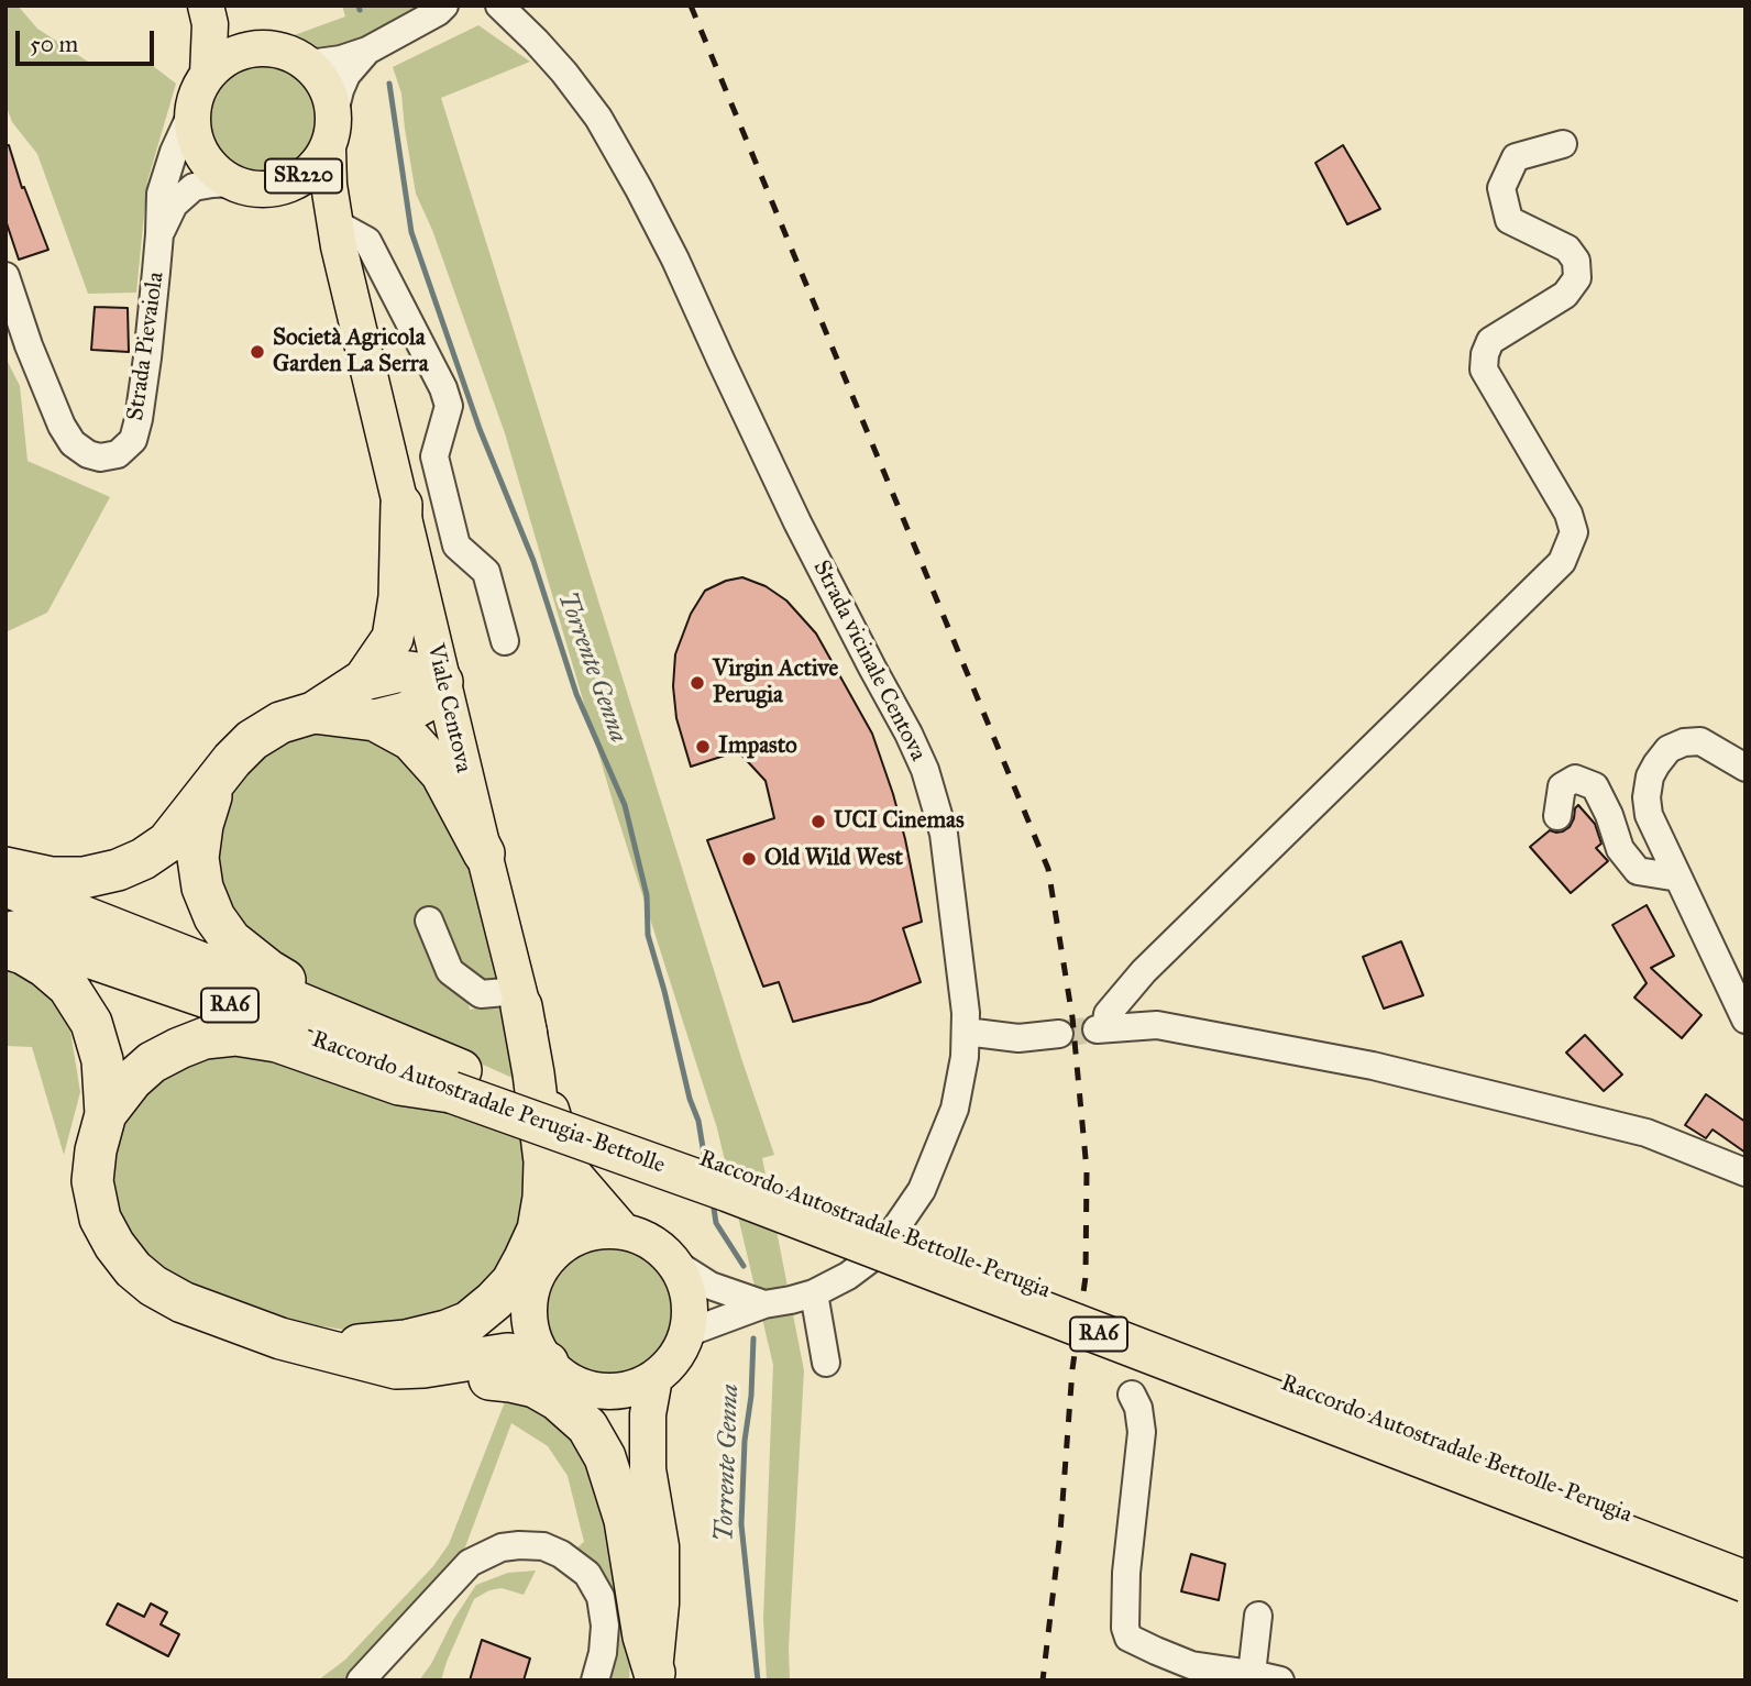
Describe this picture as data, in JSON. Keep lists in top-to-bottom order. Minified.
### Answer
{"streets":{"highway":["RA6","Raccordo Autostradale Perugia-Bettolle","Raccordo Autostradale Bettolle-Perugia"],"main road":["SR220","Viale Centova"],"street":["Strada Pievaiola","Strada vicinale Centova"]},"crossings":[["SR220","Strada Pievaiola"],["SR220","Viale Centova"],["Raccordo Autostradale Perugia-Bettolle","Raccordo Autostradale Bettolle-Perugia"]],"water":["Torrente Genna"],"places":["Società Agricola Garden La Serra","Virgin Active Perugia","Impasto","UCI Cinemas","Old Wild West"],"scale_bar":"50 m"}
